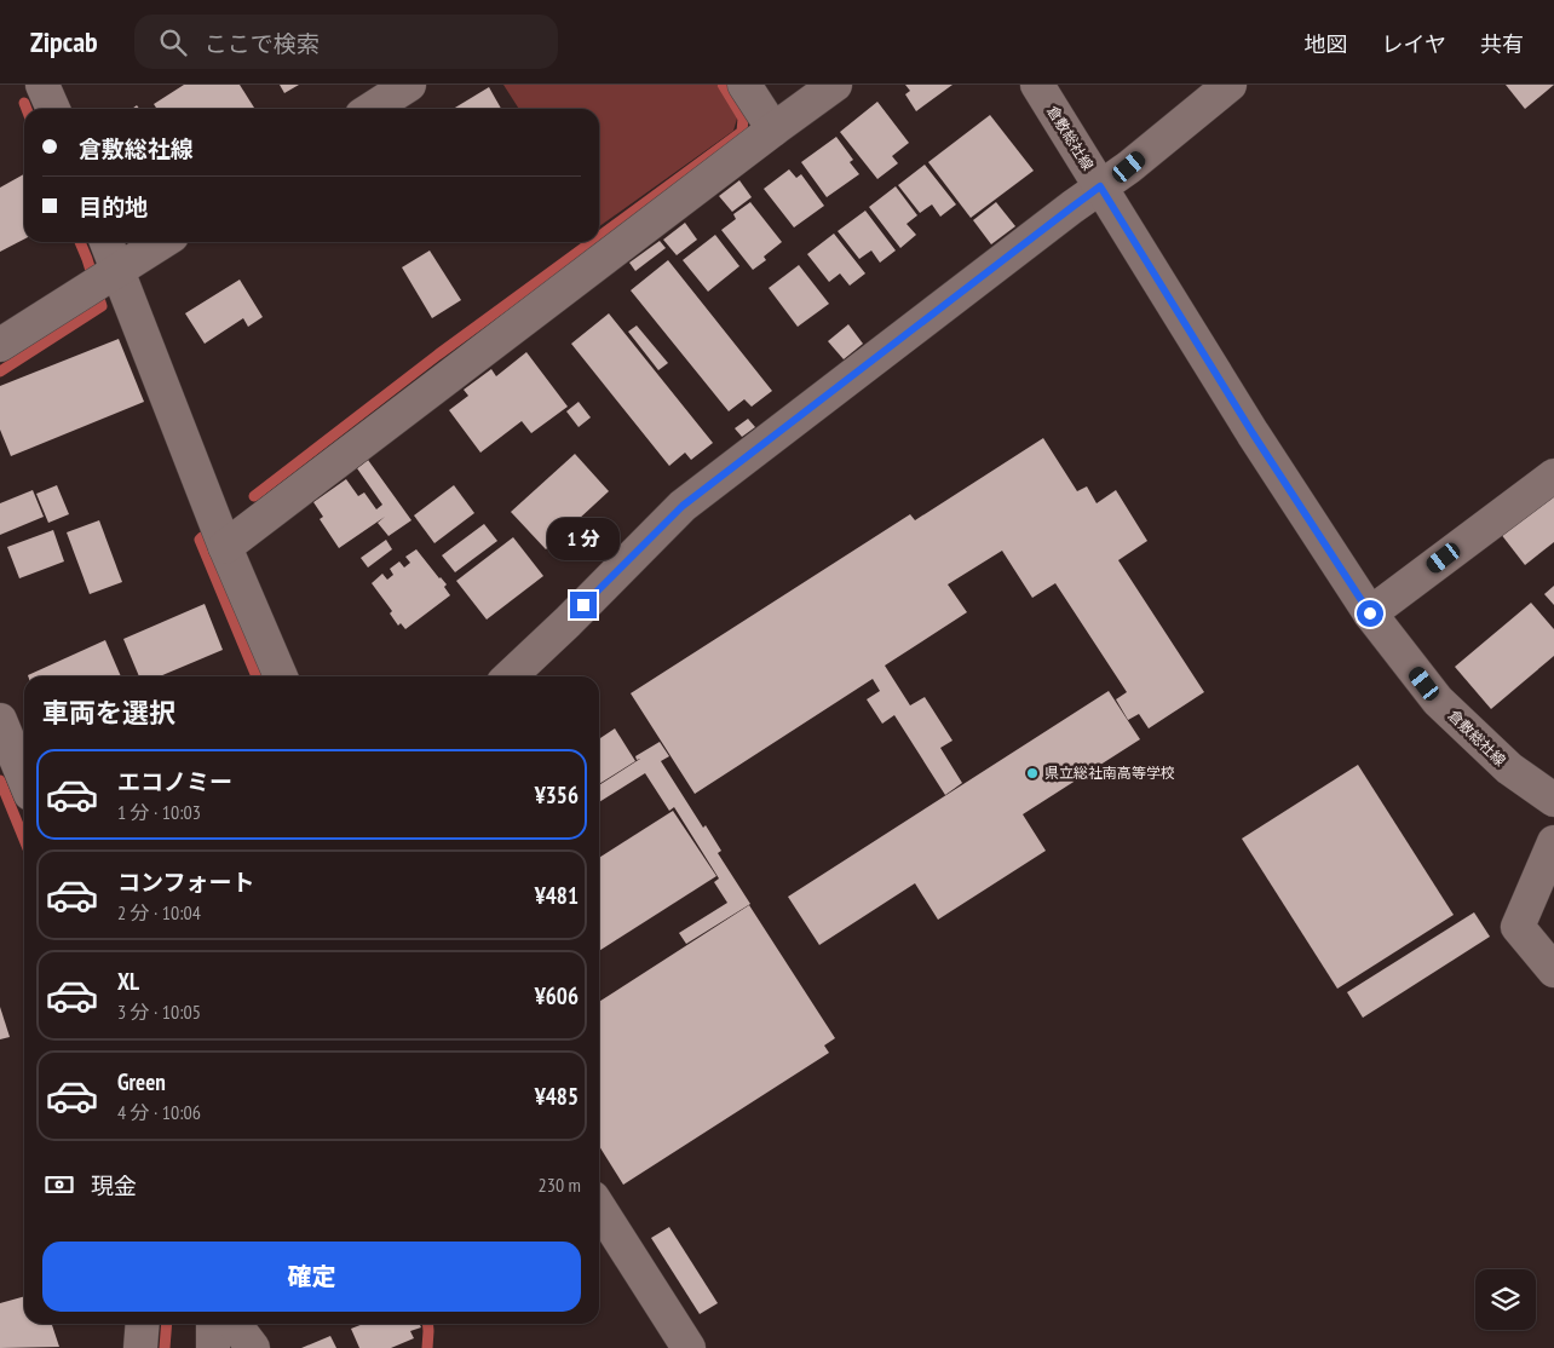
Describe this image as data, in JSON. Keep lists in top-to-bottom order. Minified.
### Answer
{"streets":{"street":["倉敷総社線"]},"places":["県立総社南高等学校"],"page":{"header":"Zipcab","search":"ここで検索","nav":["地図","レイヤ","共有"],"banner":["倉敷総社線","目的地"],"bubble":"1 分","heading":"車両を選択","list":[{"name":"エコノミー","note":"1 分 · 10:03","value":"¥356"},{"name":"コンフォート","note":"2 分 · 10:04","value":"¥481"},{"name":"XL","note":"3 分 · 10:05","value":"¥606"},{"name":"Green","note":"4 分 · 10:06","value":"¥485"}],"pay":["現金","230 m"],"buttons":"確定"}}
